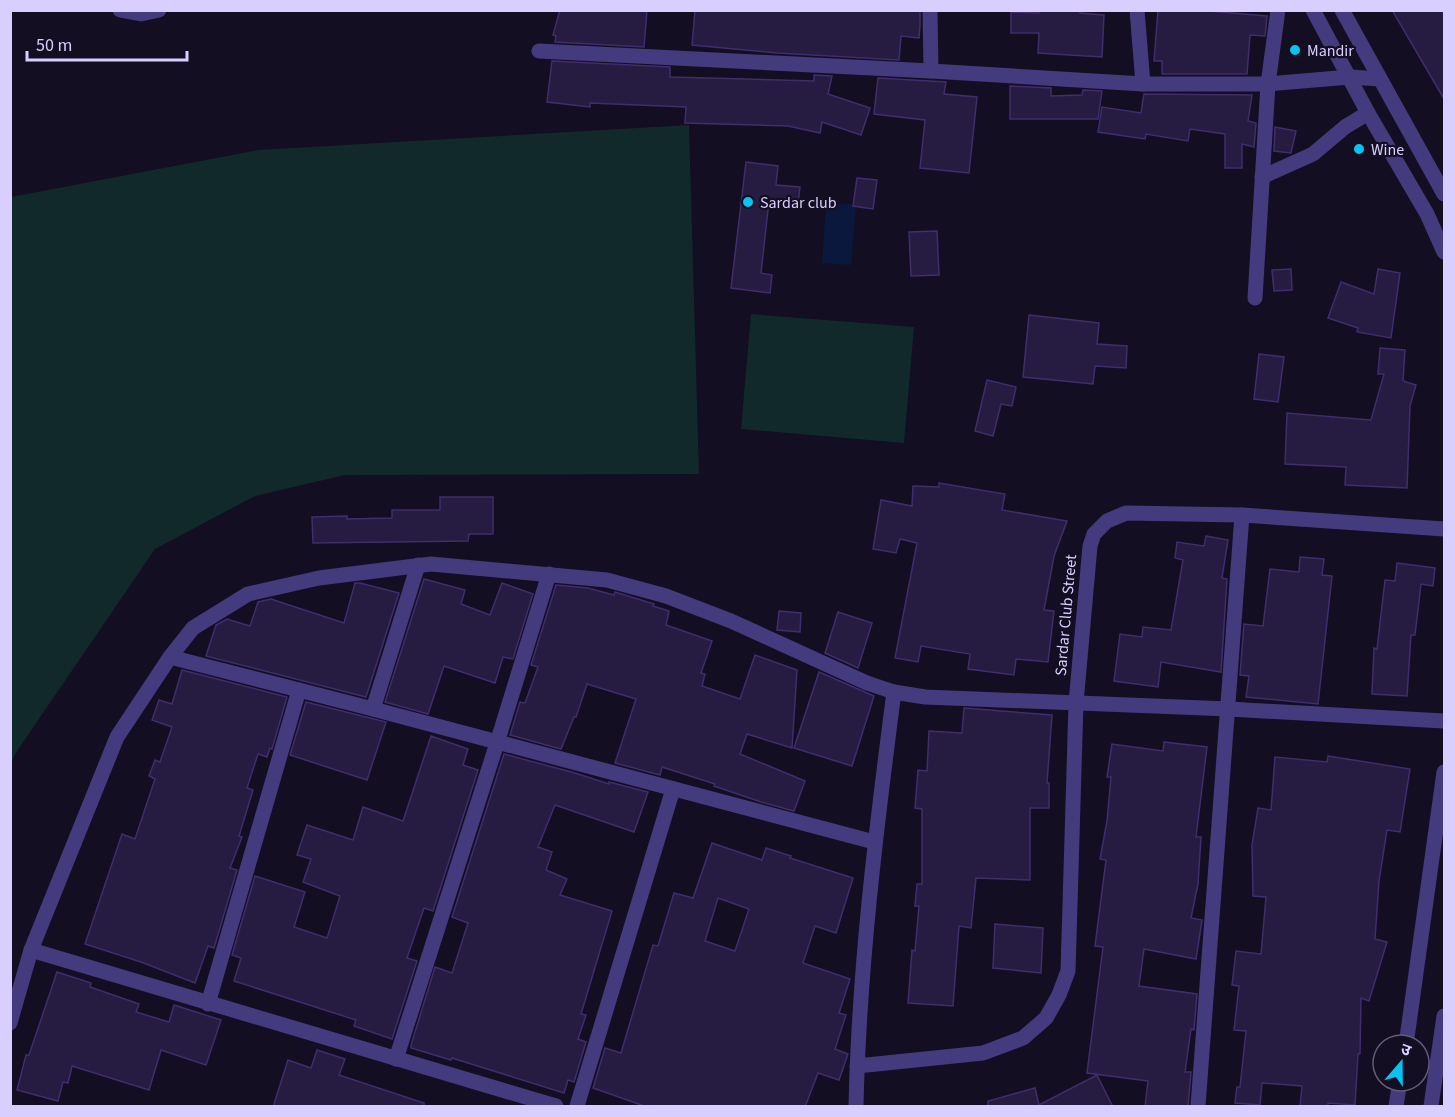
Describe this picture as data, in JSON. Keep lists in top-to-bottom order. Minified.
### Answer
{"streets":{"street":["Sardar Club Street"]},"places":["Mandir","Wine","Sardar club"],"scale_bar":"50 m","north":"top"}
